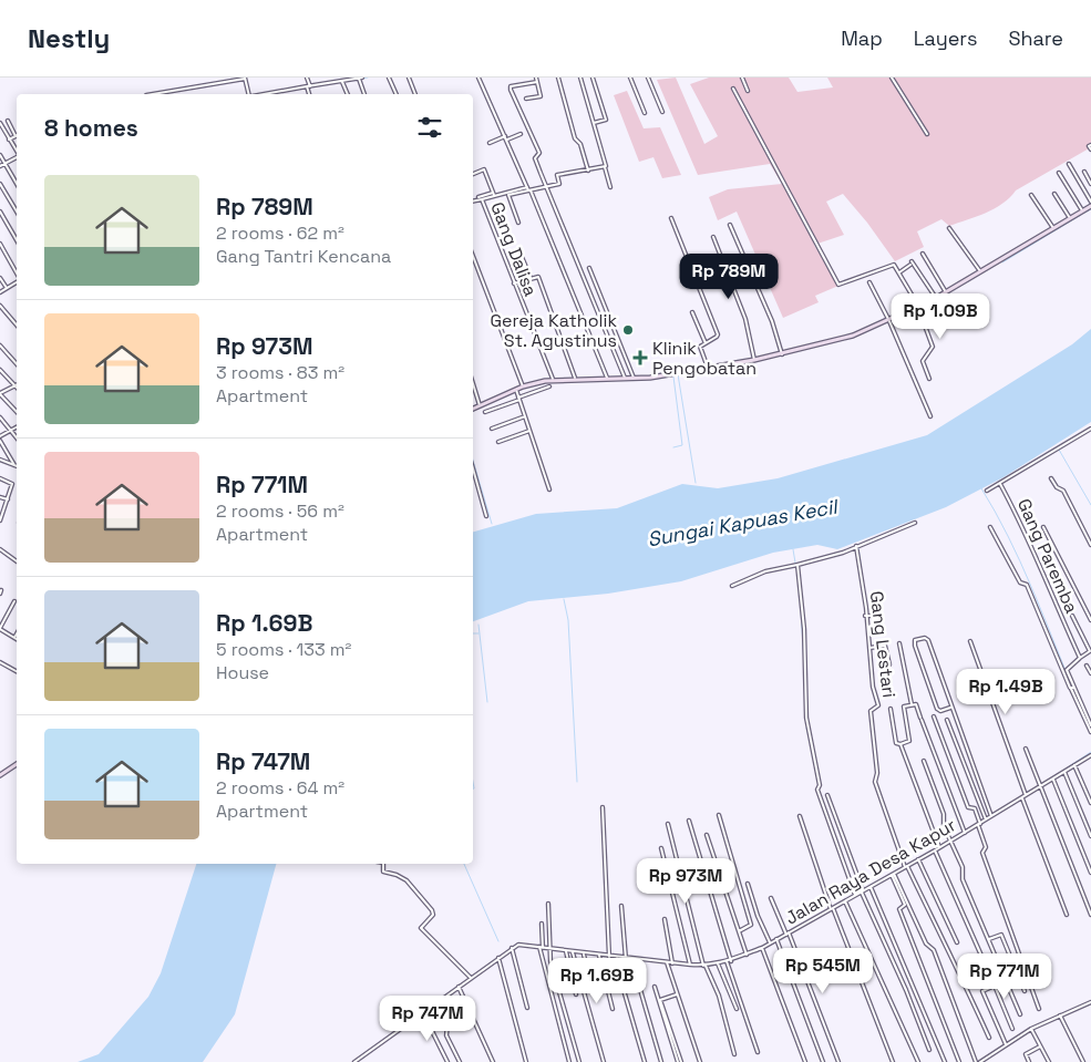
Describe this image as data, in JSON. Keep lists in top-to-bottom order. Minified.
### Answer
{"streets":{"street":["Gang Dalisa","Gang Paremba","Gang Lestari","Jalan Raya Desa Kapur"]},"crossings":[["Gang Lestari","Jalan Raya Desa Kapur"]],"water":["Sungai Kapuas Kecil"],"places":{"other":["Gereja Katholik St. Agustinus"],"health":["Klinik Pengobatan"]},"page":{"header":"Nestly","nav":["Map","Layers","Share"],"heading":"8 homes","list":[{"name":"Rp 789M","note":"2 rooms · 62 m² · Gang Tantri Kencana"},{"name":"Rp 973M","note":"3 rooms · 83 m² · Apartment"},{"name":"Rp 771M","note":"2 rooms · 56 m² · Apartment"},{"name":"Rp 1.69B","note":"5 rooms · 133 m² · House"},{"name":"Rp 747M","note":"2 rooms · 64 m² · Apartment"}],"price":["Rp 789M","Rp 1.09B","Rp 1.49B","Rp 973M","Rp 545M","Rp 771M","Rp 1.69B","Rp 747M"]}}
